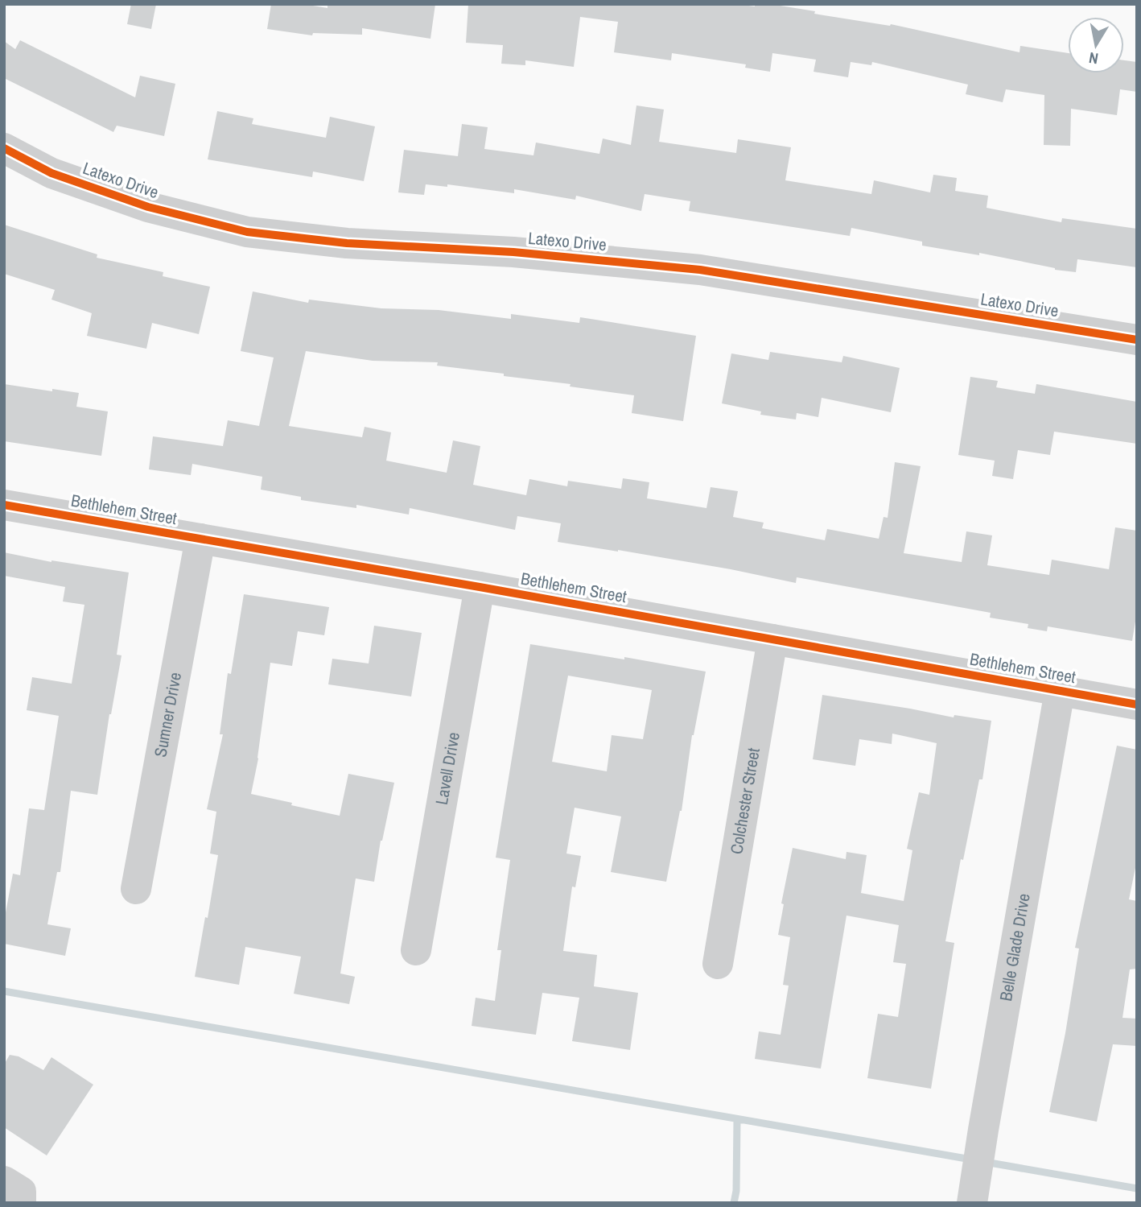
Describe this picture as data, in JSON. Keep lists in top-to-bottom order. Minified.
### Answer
{"streets":{"street":["Latexo Drive","Bethlehem Street","Sumner Drive","Lavell Drive","Colchester Street","Belle Glade Drive"]},"crossings":[["Bethlehem Street","Sumner Drive"],["Bethlehem Street","Lavell Drive"],["Bethlehem Street","Colchester Street"],["Bethlehem Street","Belle Glade Drive"]],"north":"bottom"}
